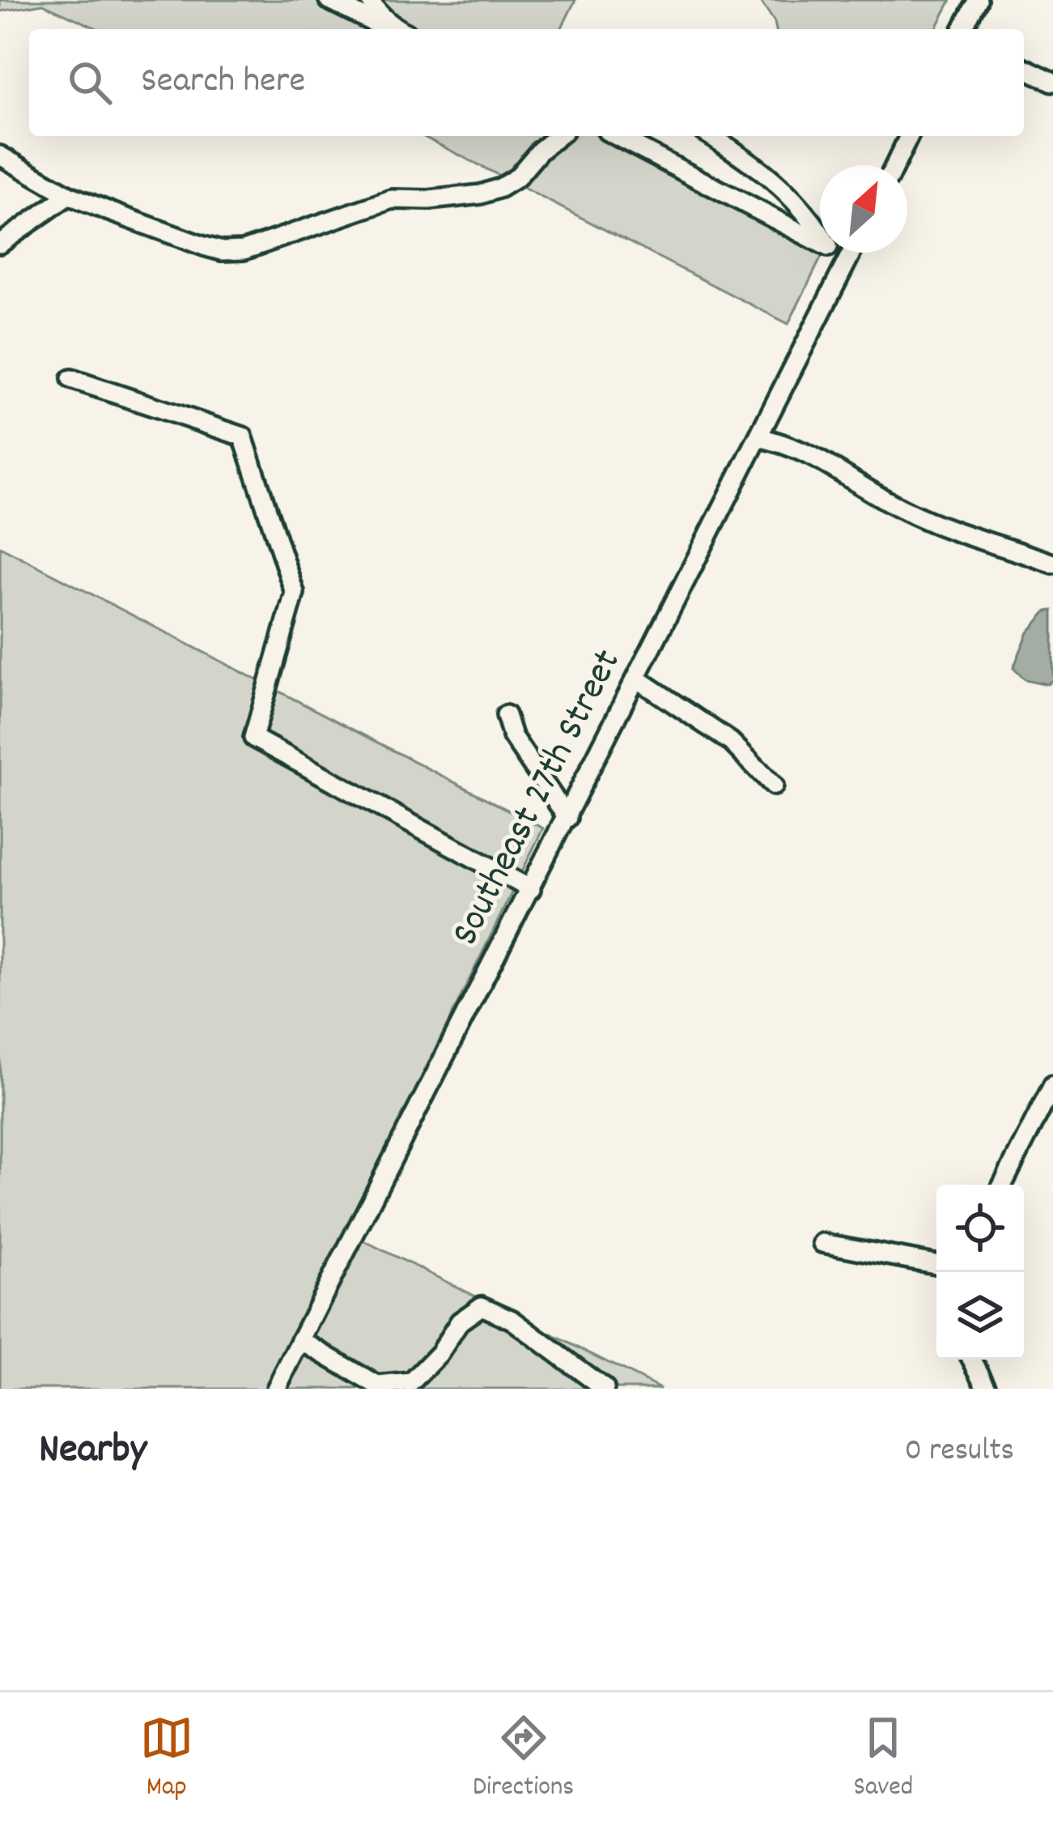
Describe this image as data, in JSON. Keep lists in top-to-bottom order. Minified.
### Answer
{"streets":{"street":["Southeast 27th Street"]},"north":"top right","page":{"search":"Search here","heading":["Nearby","0 results"],"nav":["Map","Directions","Saved"]}}
